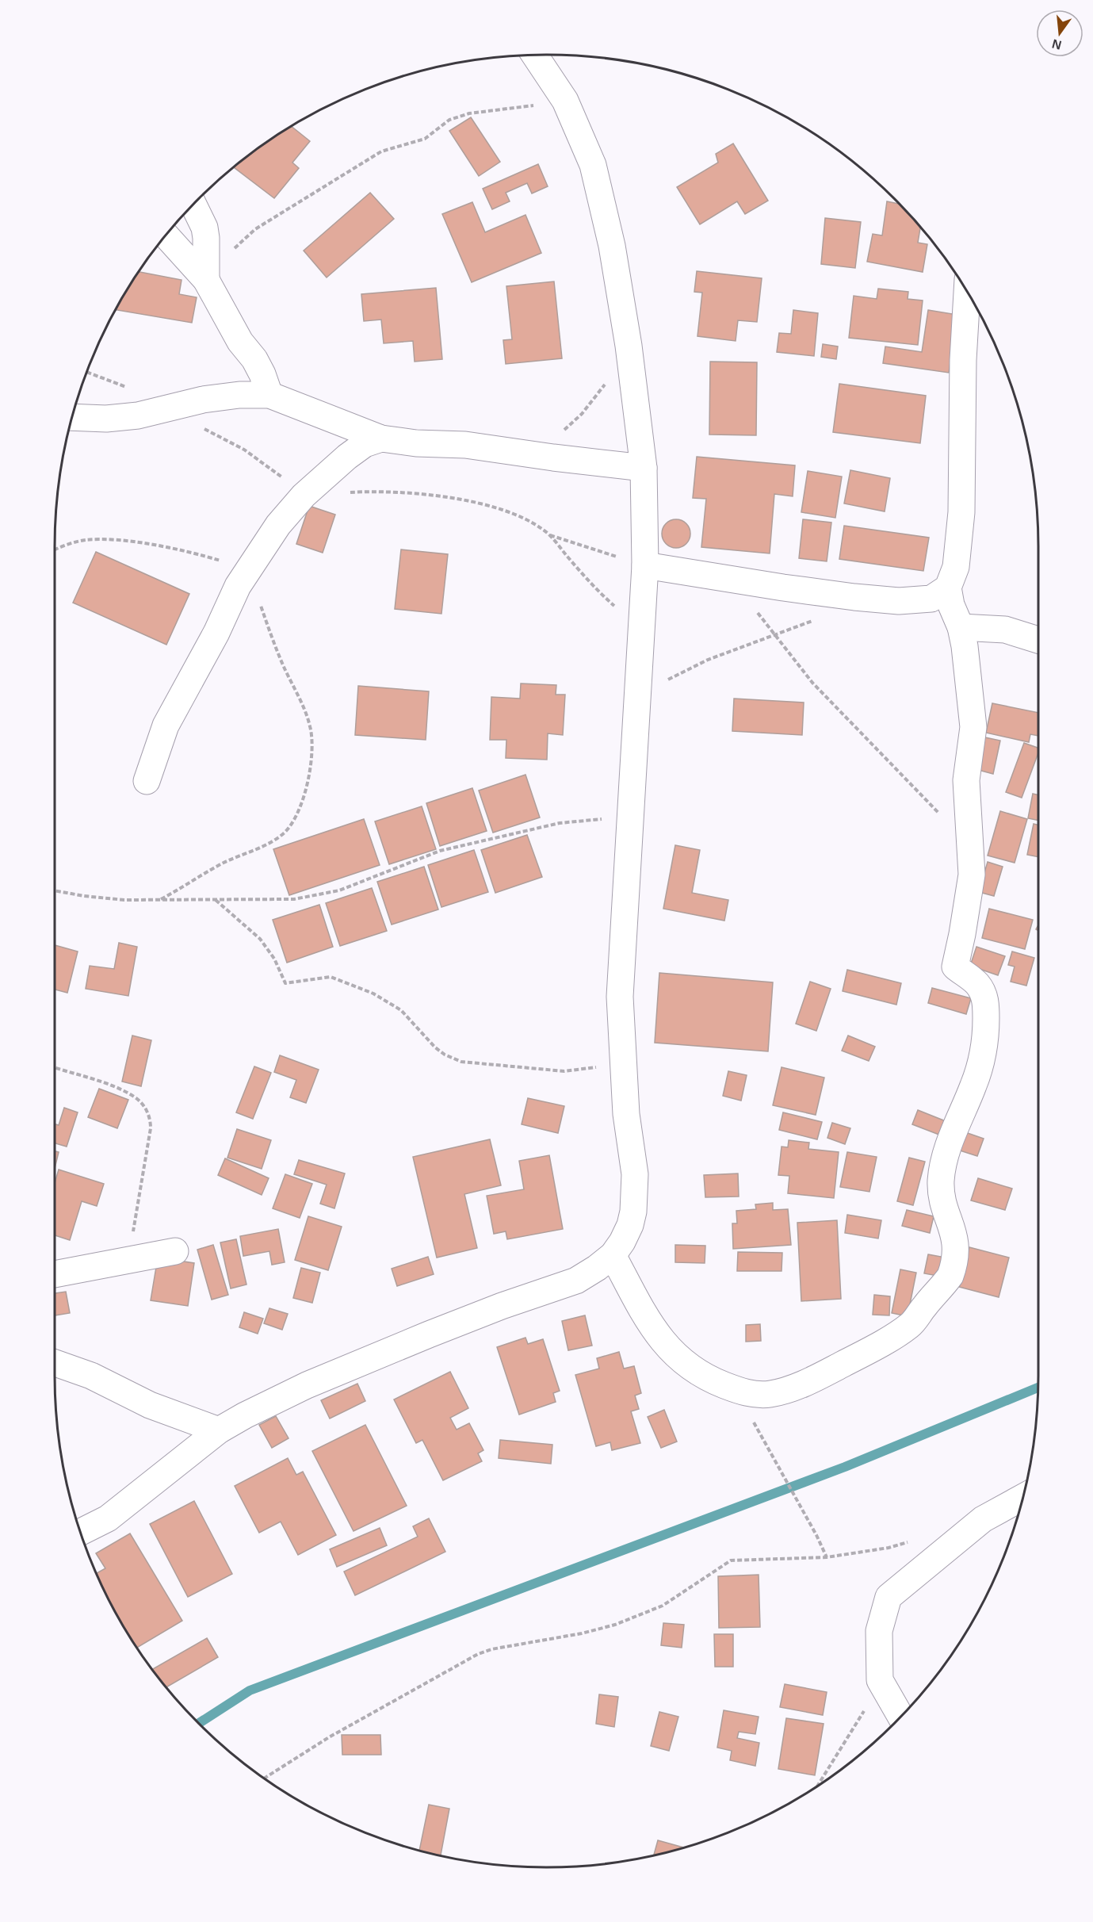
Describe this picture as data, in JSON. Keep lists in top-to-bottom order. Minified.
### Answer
{"north":"bottom"}
